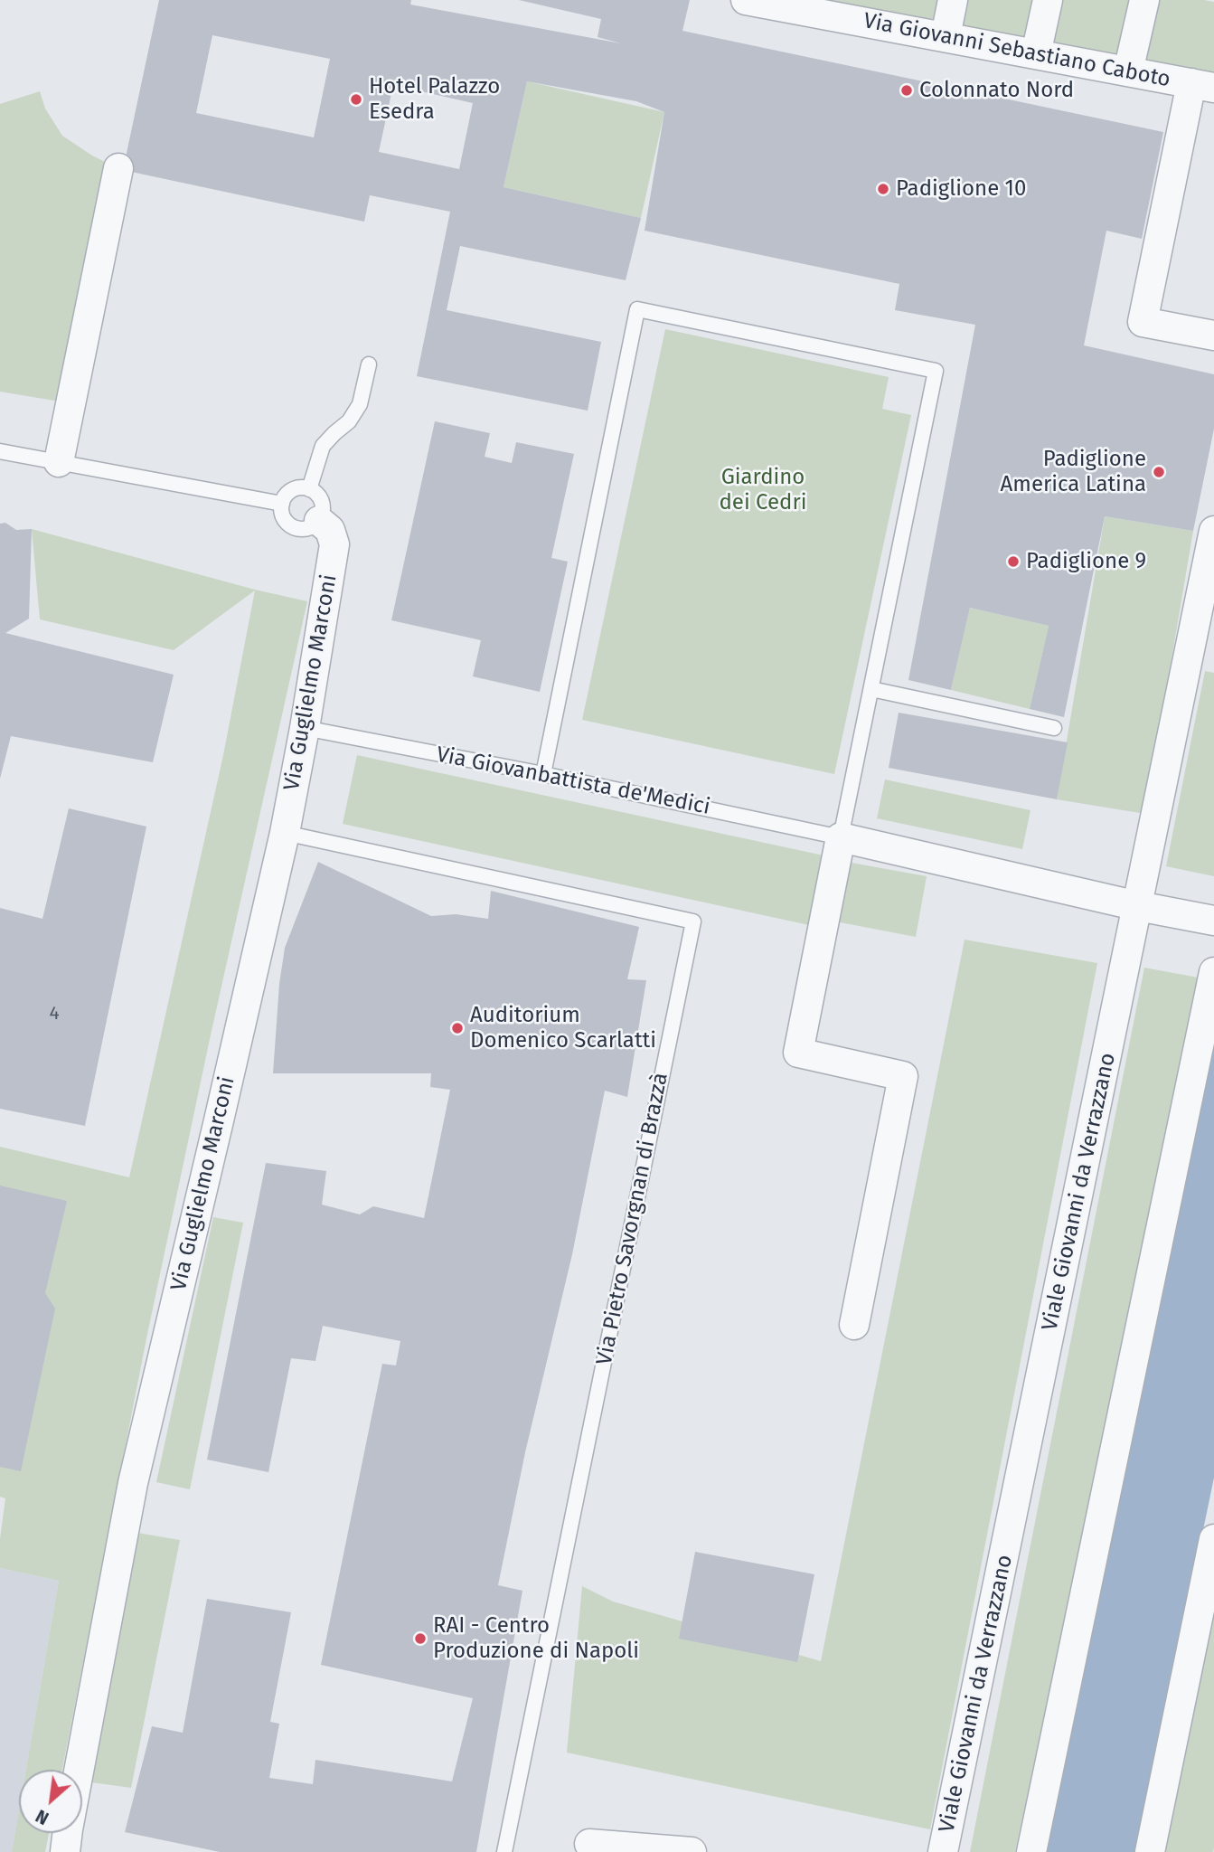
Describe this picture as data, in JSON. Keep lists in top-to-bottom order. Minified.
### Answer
{"streets":{"street":["Via Giovanni Sebastiano Caboto","Via Guglielmo Marconi","Viale Giovanni da Verrazzano"],"lane":["Via Giovanbattista de'Medici","Via Pietro Savorgnan di Brazzà"]},"crossings":[["Via Guglielmo Marconi","Via Giovanbattista de'Medici"],["Via Guglielmo Marconi","Via Pietro Savorgnan di Brazzà"]],"parks":["Giardino dei Cedri"],"places":["Colonnato Nord","Hotel Palazzo Esedra","Padiglione 10","Padiglione America Latina","Padiglione 9","Auditorium Domenico Scarlatti","RAI - Centro Produzione di Napoli"],"house_numbers":["4"],"north":"bottom left"}
